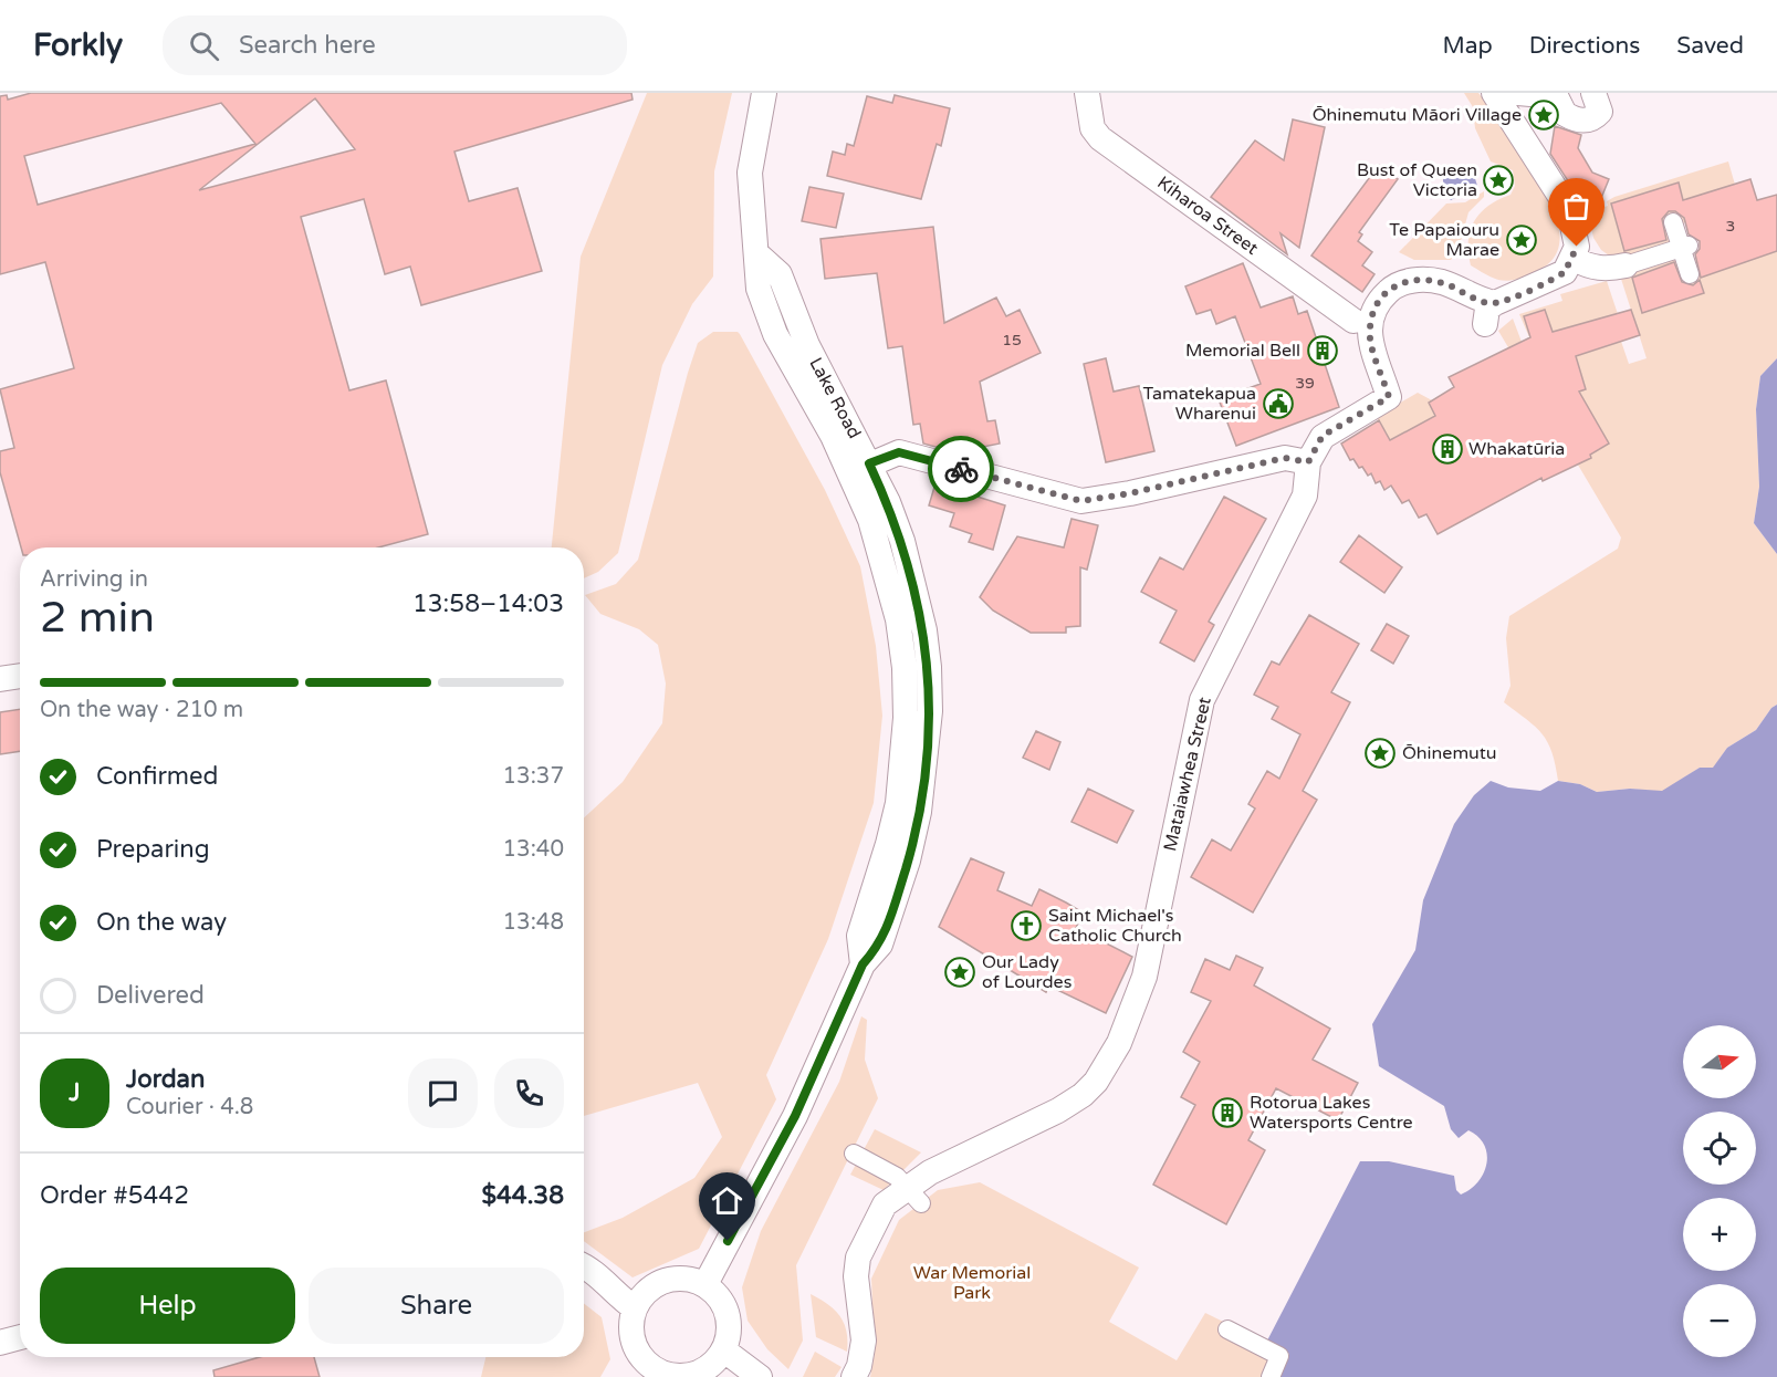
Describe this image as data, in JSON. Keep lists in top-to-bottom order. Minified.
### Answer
{"streets":{"street":["Kiharoa Street","Lake Road","Mataiawhea Street"]},"parks":["War Memorial Park"],"places":{"place":["Ōhinemutu Māori Village","Bust of Queen Victoria","Te Papaiouru Marae","Ōhinemutu","Our Lady of Lourdes"],"building":["Memorial Bell","Whakatūria","Rotorua Lakes Watersports Centre"],"public building":["Tamatekapua Wharenui"],"church":["Saint Michael's Catholic Church"]},"house_numbers":["3","15","39"],"north":"right","page":{"header":"Forkly","search":"Search here","nav":["Map","Directions","Saved"],"heading":["2 min","Arriving in","13:58–14:03"],"panel":["Jordan","Courier · 4.8","Order #5442","$44.38"],"bar":"On the way · 210 m","list":[["Confirmed","13:37"],["Preparing","13:40"],["On the way","13:48"],"Delivered"],"map_buttons":["+","−"],"round":"J","buttons":["Help","Share"]}}
